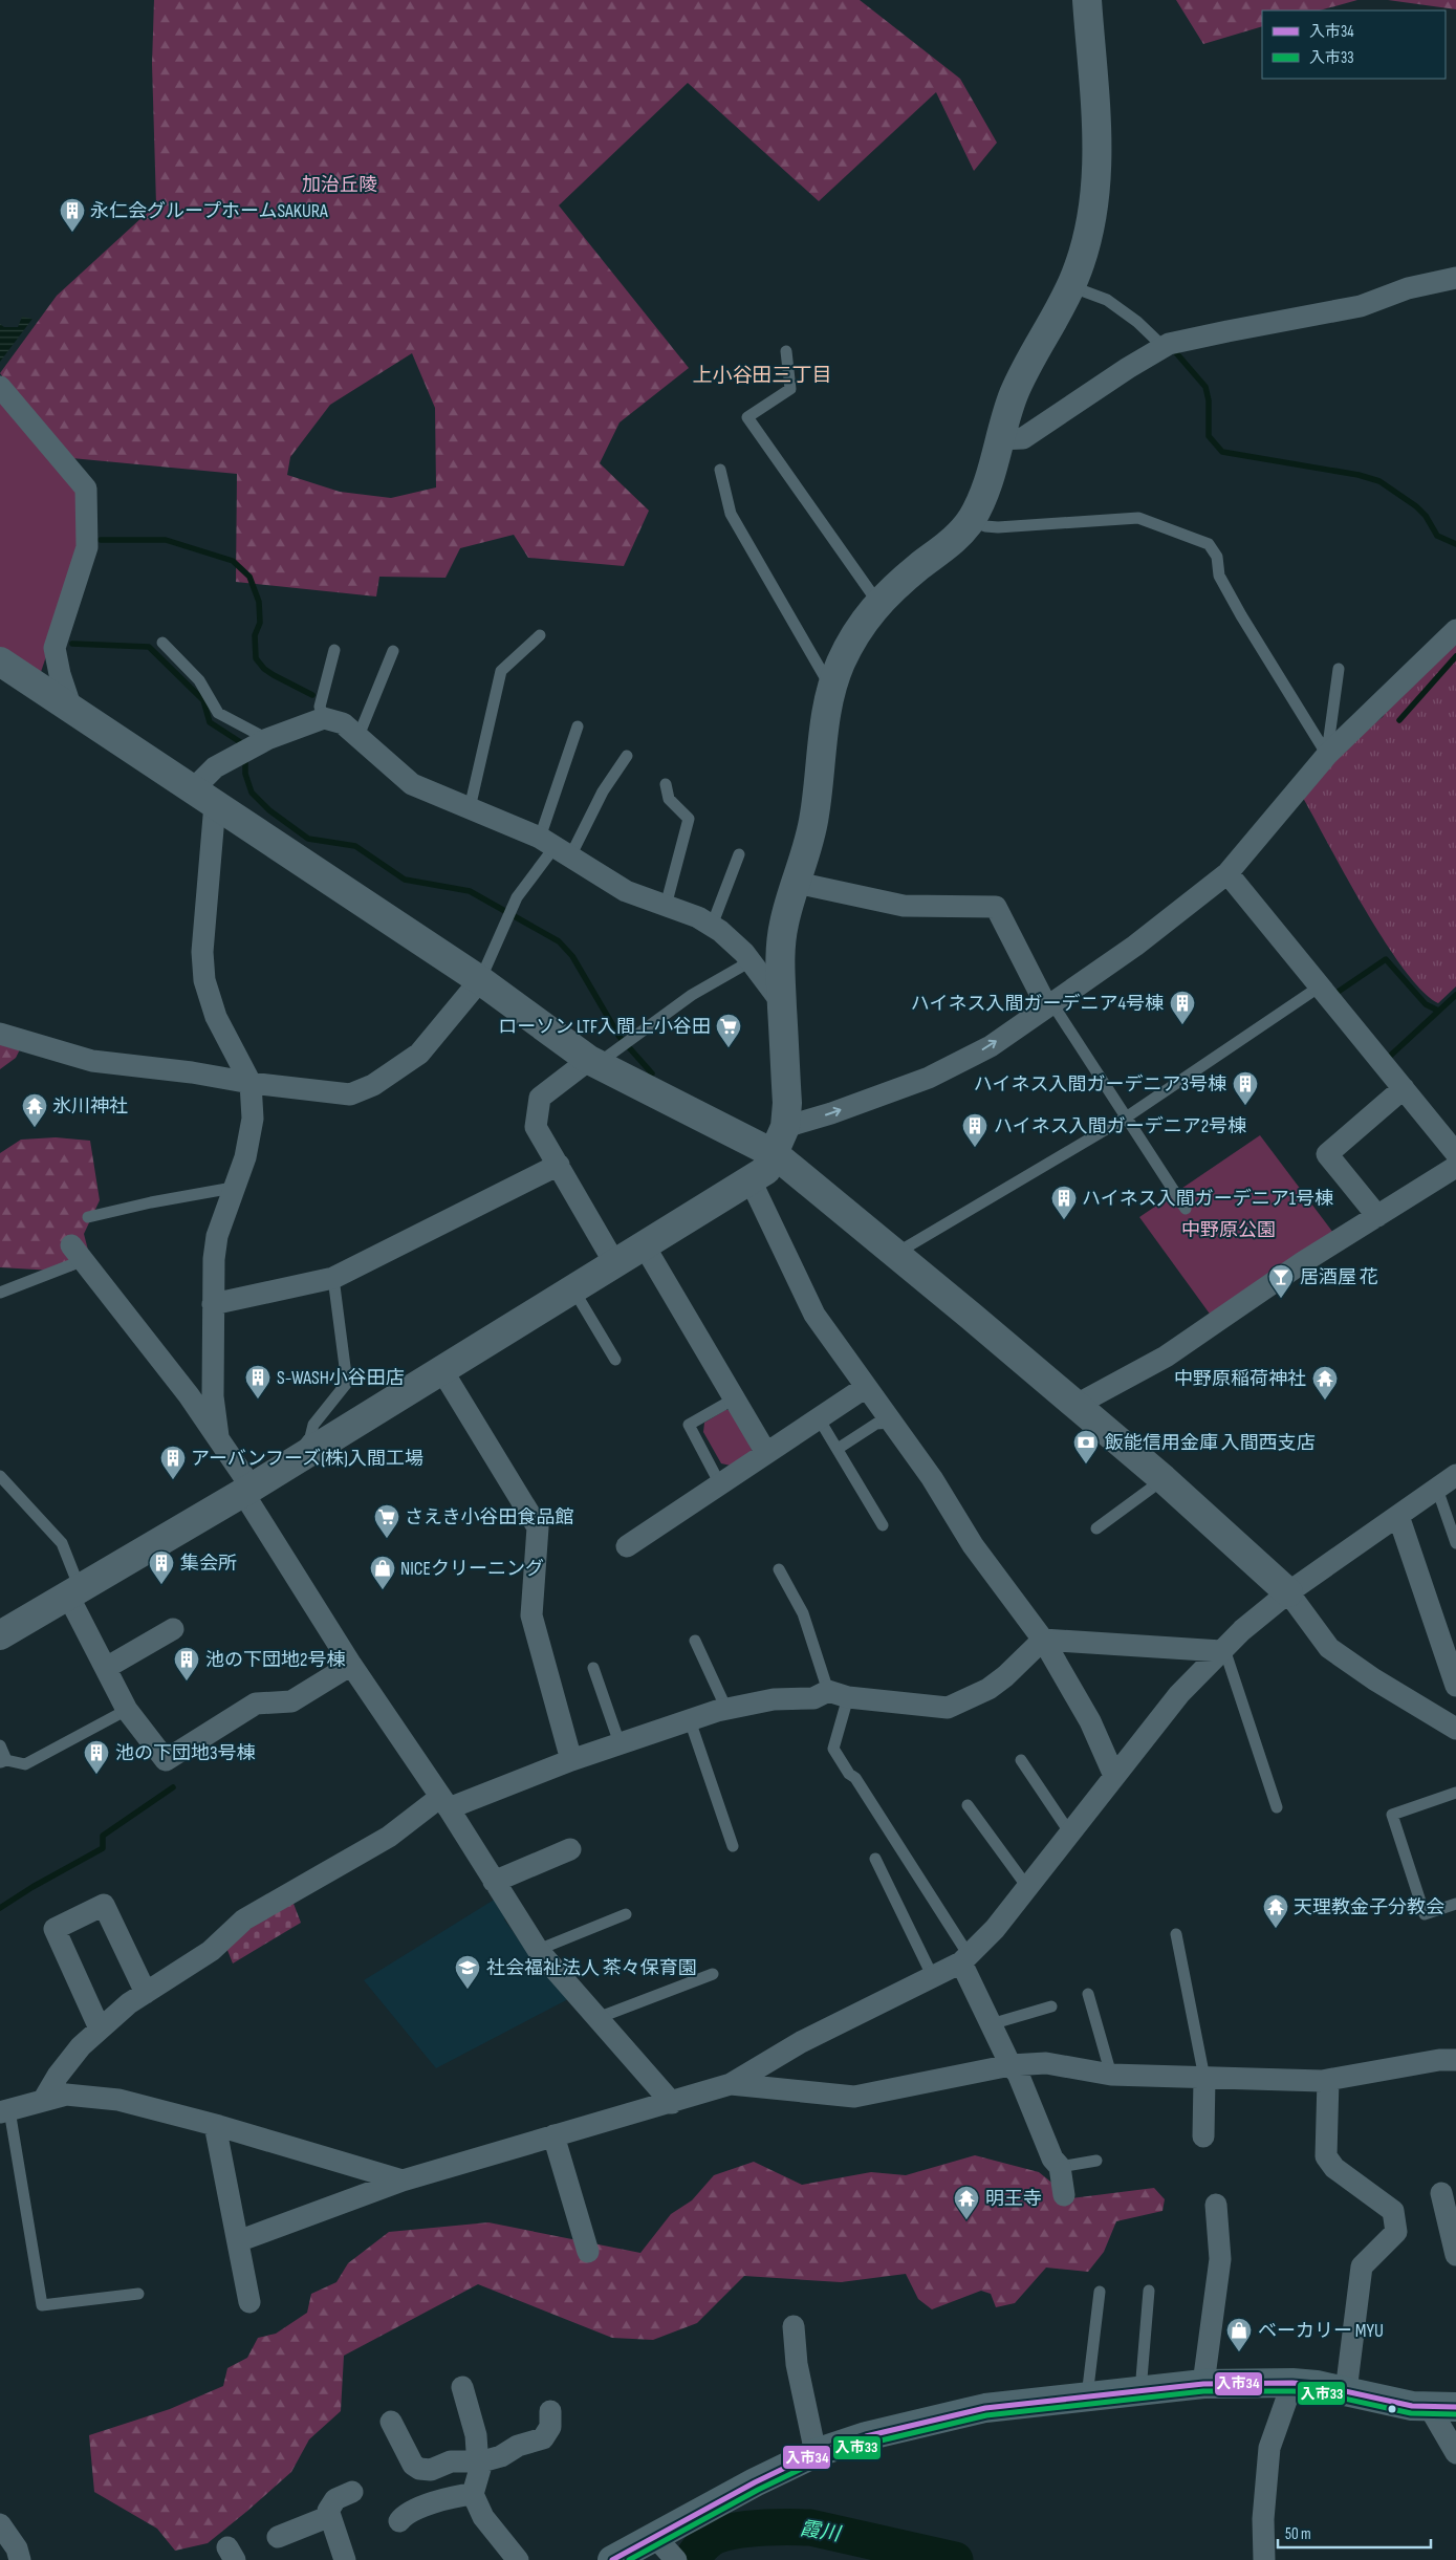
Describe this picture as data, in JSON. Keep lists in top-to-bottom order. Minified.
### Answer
{"districts":["上小谷田三丁目"],"water":["霞川"],"parks":["加治丘陵","中野原公園"],"places":{"building":["永仁会グループホームSAKURA","ハイネス入間ガーデニア4号棟","ハイネス入間ガーデニア3号棟","ハイネス入間ガーデニア2号棟","ハイネス入間ガーデニア1号棟","S-WASH小谷田店","アーバンフーズ(株)入間工場","集会所","池の下団地2号棟","池の下団地3号棟"],"supermarket":["ローソン LTF入間上小谷田","さえき小谷田食品館"],"temple":["氷川神社","中野原稲荷神社","天理教金子分教会","明王寺"],"bar":["居酒屋 花"],"bank":["飯能信用金庫 入間西支店"],"shop":["NICEクリーニング","ベーカリー MYU"],"school or university":["社会福祉法人 茶々保育園"]},"lines":["transit line 入市34","transit line 入市33"],"legend":["入市34","入市33"],"scale_bar":"50 m"}
